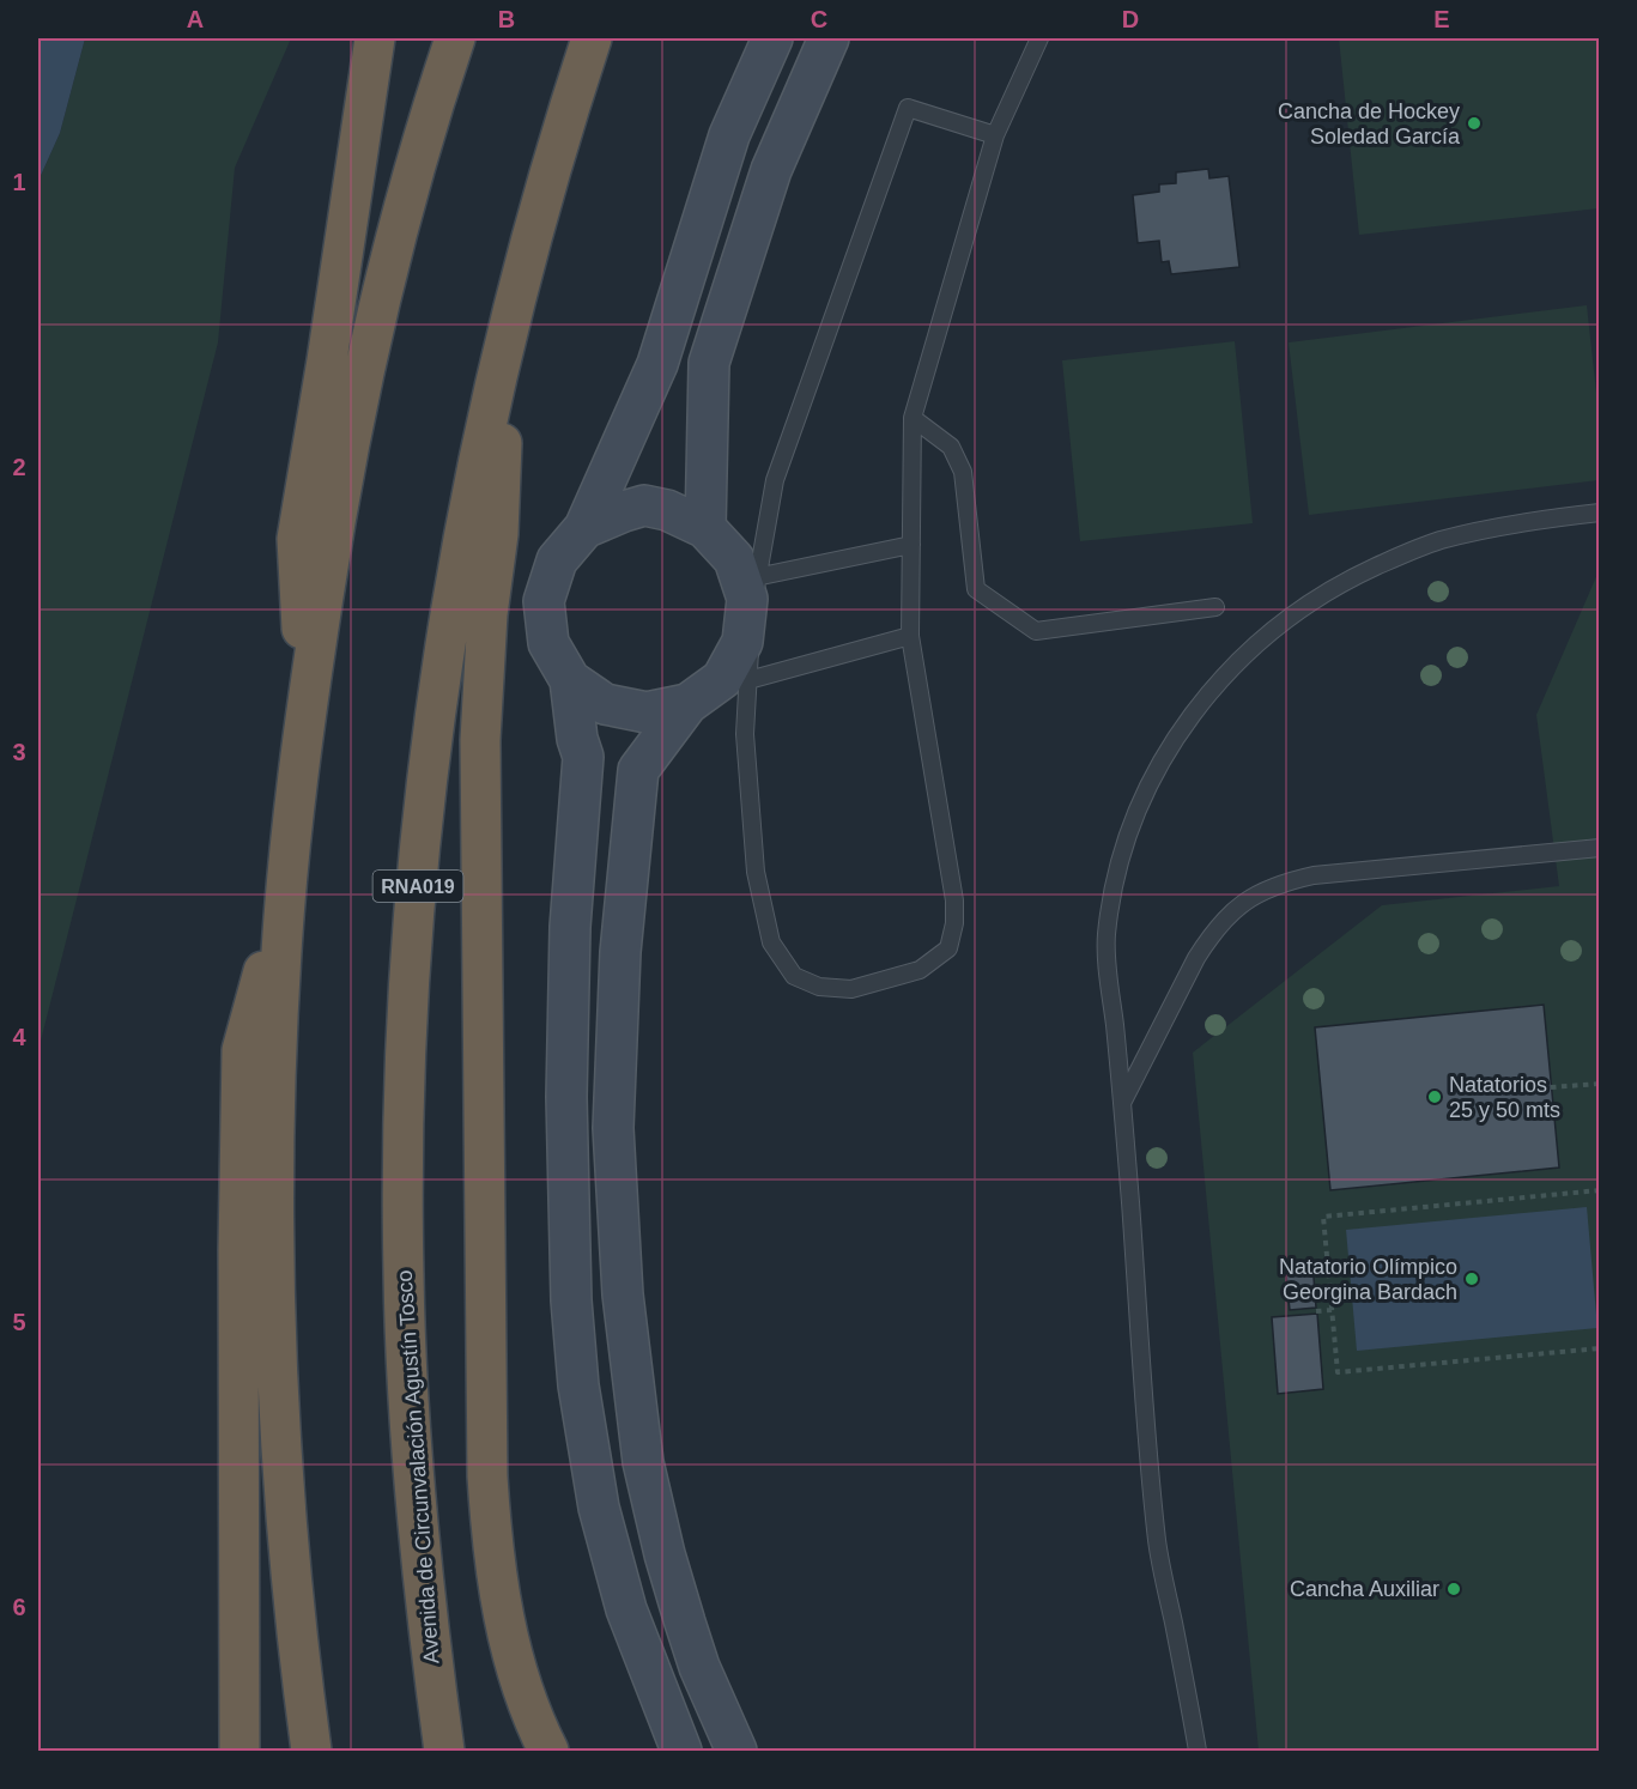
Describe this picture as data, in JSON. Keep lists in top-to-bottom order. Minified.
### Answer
{"streets":{"highway":["RNA019","Avenida de Circunvalación Agustín Tosco"]},"places":["Cancha de Hockey Soledad García","Natatorios 25 y 50 mts","Natatorio Olímpico Georgina Bardach","Cancha Auxiliar"],"grid":{"columns":["A","B","C","D","E"],"rows":["1","2","3","4","5","6"]}}
